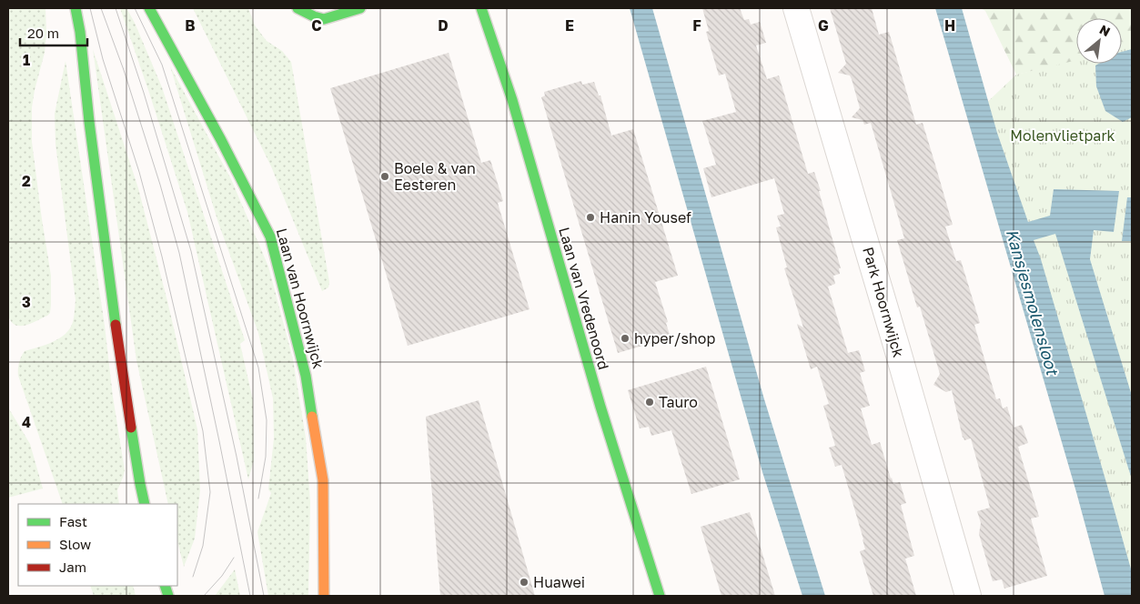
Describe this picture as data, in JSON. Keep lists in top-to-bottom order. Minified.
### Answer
{"streets":{"main road":["Laan van Hoornwijck","Laan van Vredenoord"],"street":["Park Hoornwijck"]},"water":["Kansjesmolensloot"],"parks":["Molenvlietpark"],"places":["Boele & van Eesteren","Hanin Yousef","hyper/shop","Tauro","Huawei"],"legend":["Fast","Slow","Jam"],"scale_bar":"20 m","north":"top right","grid":{"columns":["B","C","D","E","F","G","H"],"rows":["1","2","3","4"]}}
